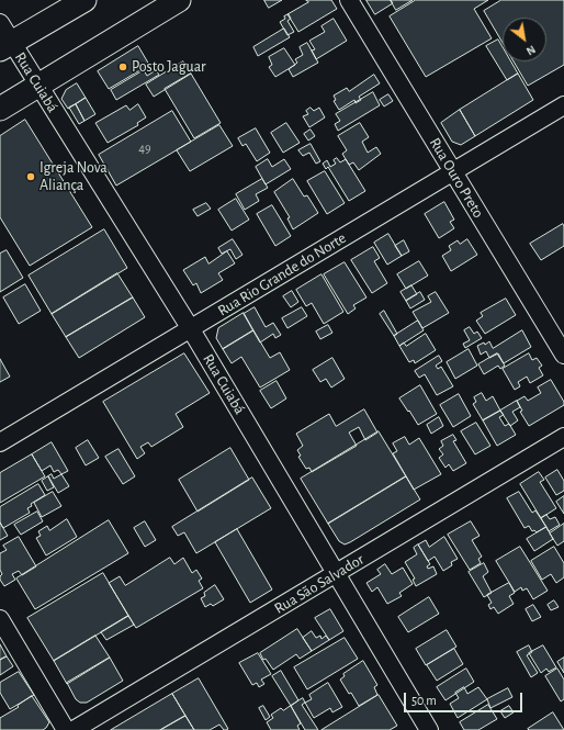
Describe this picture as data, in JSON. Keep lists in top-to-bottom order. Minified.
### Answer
{"streets":{"street":["Rua Cuiabá","Rua Ouro Preto","Rua Rio Grande do Norte","Rua São Salvador"]},"crossings":[["Rua Cuiabá","Rua Rio Grande do Norte"],["Rua Cuiabá","Rua São Salvador"],["Rua Ouro Preto","Rua Rio Grande do Norte"]],"places":["Posto Jaguar","Igreja Nova Aliança"],"house_numbers":["49"],"scale_bar":"50 m","north":"bottom right"}
